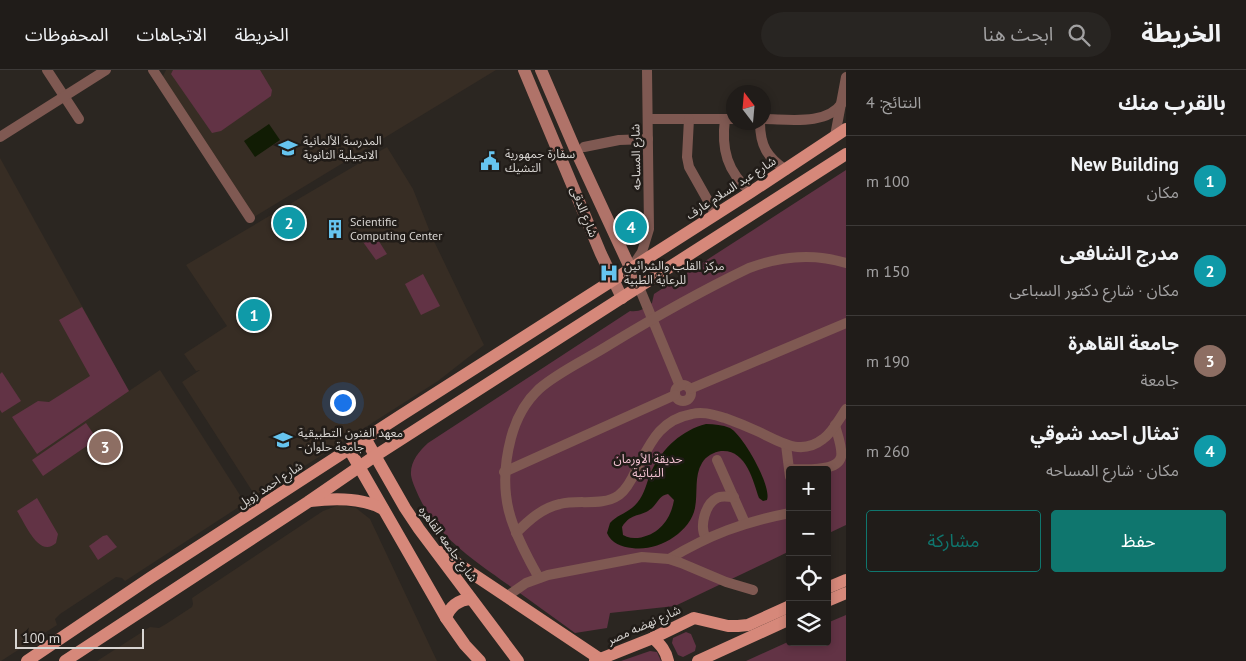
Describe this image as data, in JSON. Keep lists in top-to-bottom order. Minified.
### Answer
{"streets":{"main road":["شارع عبد السلام عارف","شارع الدقى","شارع احمد زويل","شارع جامعه القاهره","شارع نهضه مصر"],"street":["شارع المساحه"]},"crossings":[["شارع المساحه","شارع عبد السلام عارف"],["شارع المساحه","شارع الدقى"],["شارع المساحه","شارع احمد زويل"],["شارع عبد السلام عارف","شارع الدقى"],["شارع عبد السلام عارف","شارع احمد زويل"],["شارع الدقى","شارع احمد زويل"],["شارع احمد زويل","شارع جامعه القاهره"]],"parks":["حديقة الأورمان النباتية"],"places":{"school or university":["المدرسة الألمانية الانجيلية الثانوية","معهد الفنون التطبيقية - جامعة حلوان"],"public building":["سفارة جمهورية التشيك"],"building":["Scientific Computing Center"],"hospital":["مركز القلب والشرائين للرعاية الطبية"]},"scale_bar":"100 m","north":"top","page":{"header":"الخريطة","search":"ابحث هنا","nav":["الخريطة","الاتجاهات","المحفوظات"],"heading":["بالقرب منك","النتائج: 4"],"list":[{"mark":"1","name":"New Building","note":"مكان","value":"100 m"},{"mark":"2","name":"مدرج الشافعى","note":"مكان · شارع دكتور السباعى","value":"150 m"},{"mark":"3","name":"جامعة القاهرة","note":"جامعة","value":"190 m"},{"mark":"4","name":"تمثال احمد شوقي","note":"مكان · شارع المساحه","value":"260 m"}],"pins":["2","4","1","3"],"map_buttons":["+","−"],"buttons":["حفظ","مشاركة"],"scale":"100 m"}}
